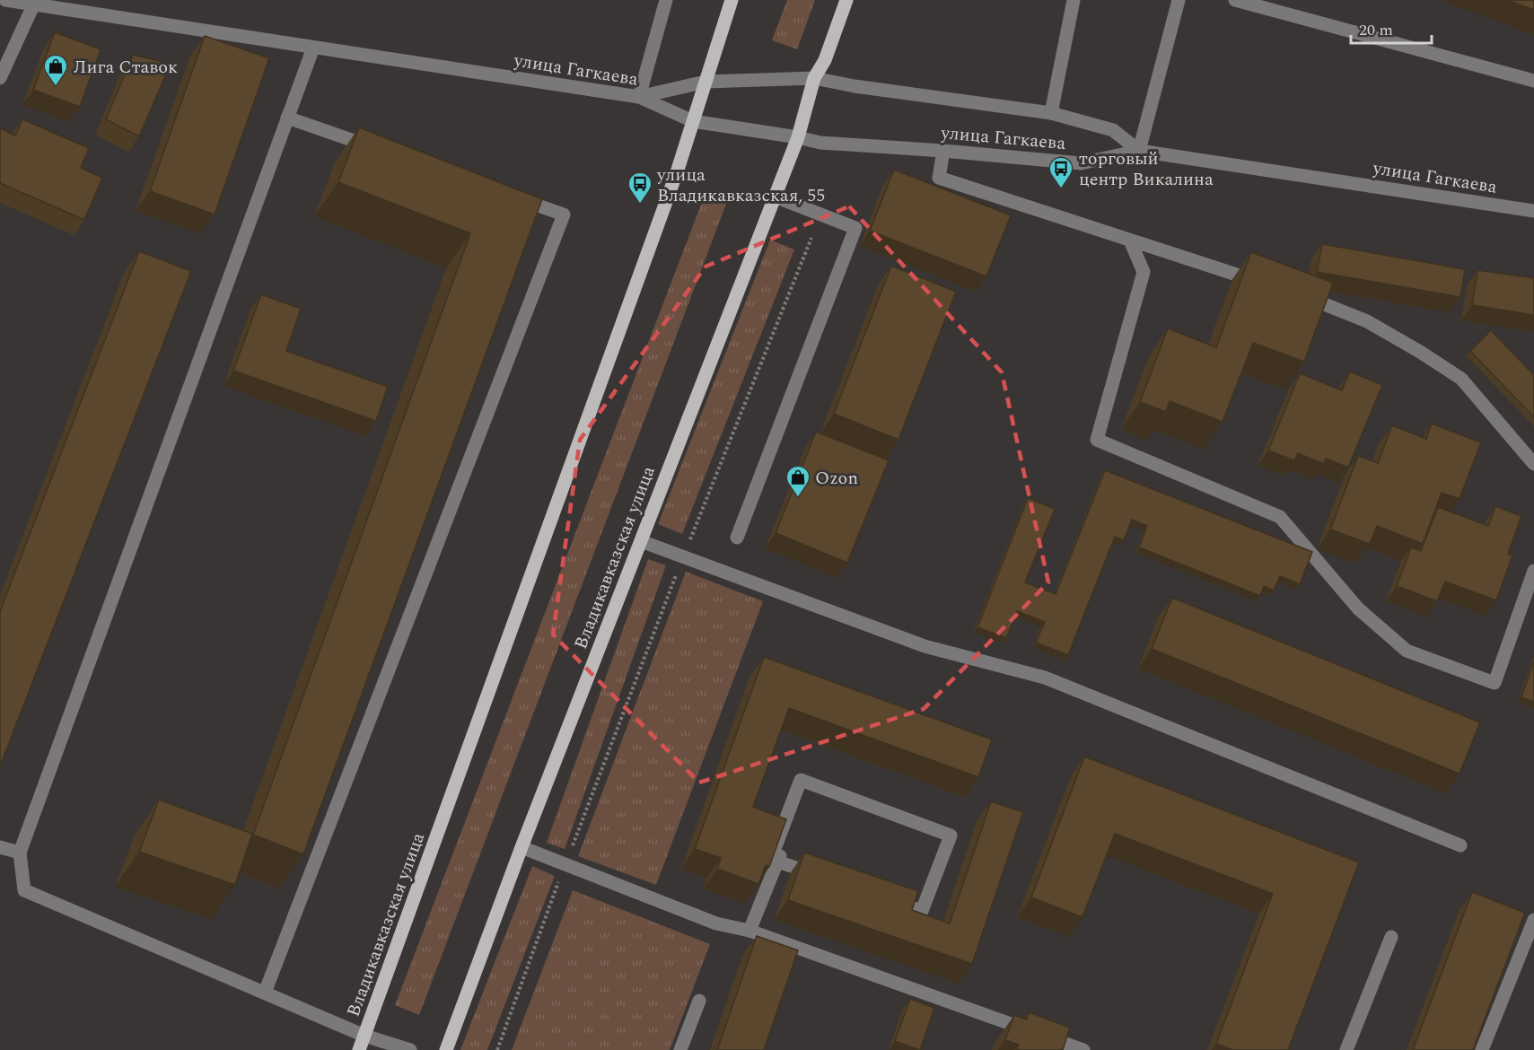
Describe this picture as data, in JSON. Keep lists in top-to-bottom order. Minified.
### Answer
{"streets":{"main road":["Владикавказская улица"],"street":["улица Гагкаева"]},"crossings":[["улица Гагкаева","Владикавказская улица"]],"places":{"shop":["Лига Ставок","Ozon"],"bus stop":["торговый центр Викалина","улица Владикавказская, 55"]},"scale_bar":"20 m"}
